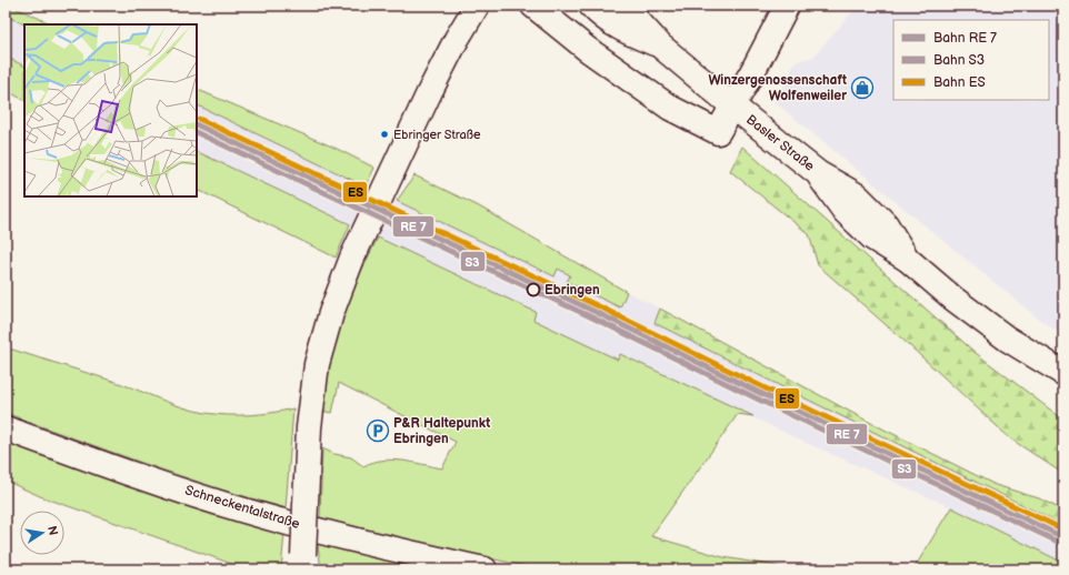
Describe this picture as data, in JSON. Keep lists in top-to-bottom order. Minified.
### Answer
{"streets":{"main road":["Basler Straße","Schneckentalstraße"]},"places":{"shop":["Winzergenossenschaft Wolfenweiler"],"other":["Ebringer Straße","Ebringen"],"parking":["P&R Haltepunkt Ebringen"]},"lines":["rail line ES","rail line S3"],"legend":["Bahn RE 7","Bahn S3","Bahn ES"],"north":"right"}
